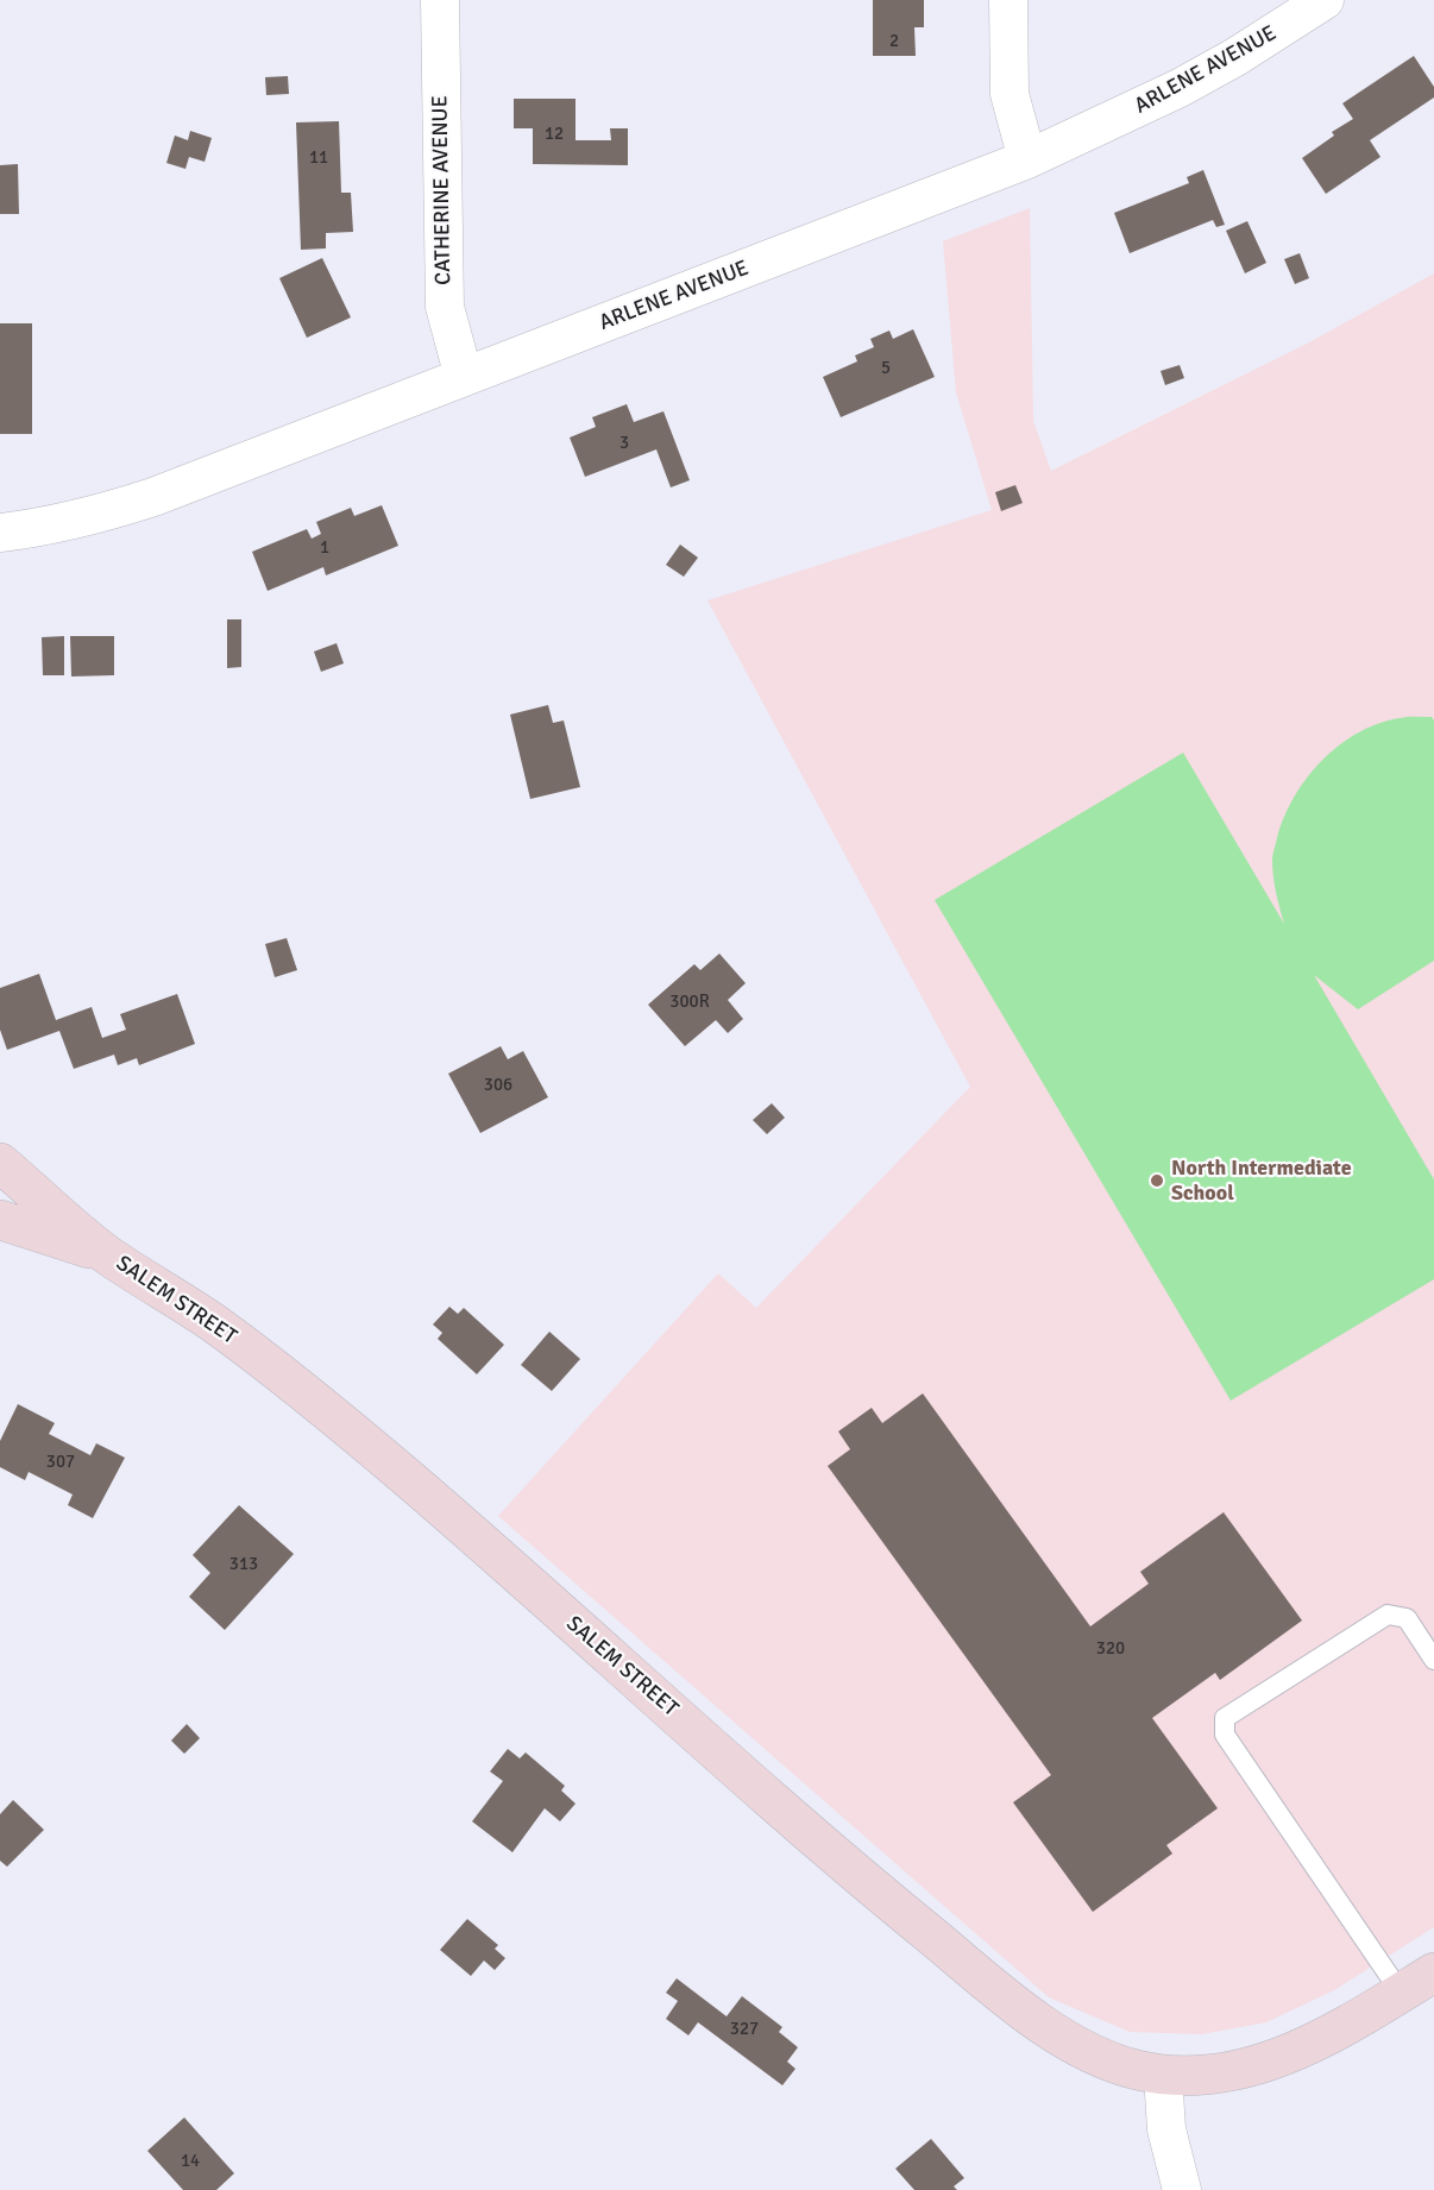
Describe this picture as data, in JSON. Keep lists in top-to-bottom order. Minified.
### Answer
{"streets":{"street":["ARLENE AVENUE","CATHERINE AVENUE","SALEM STREET"]},"crossings":[["ARLENE AVENUE","CATHERINE AVENUE"]],"places":["North Intermediate School"],"house_numbers":["2","12","11","5","3","1","300R","306","307","313","320","327","14"]}
